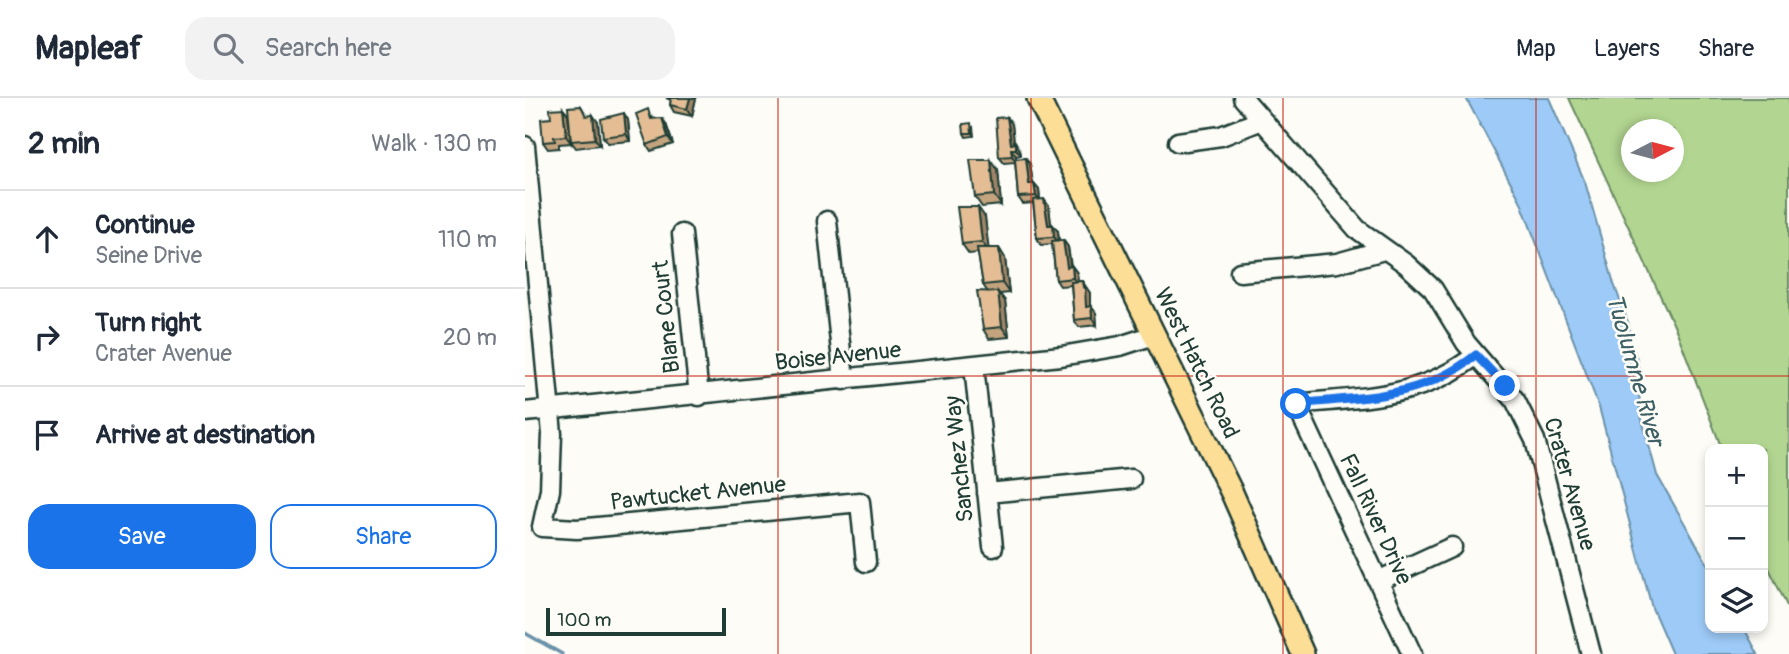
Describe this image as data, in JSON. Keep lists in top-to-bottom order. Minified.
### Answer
{"streets":{"main road":["West Hatch Road"],"street":["Blane Court","Boise Avenue","Sanchez Way","Crater Avenue","Pawtucket Avenue","Fall River Drive"]},"crossings":[["Blane Court","Boise Avenue"],["Boise Avenue","West Hatch Road"],["Boise Avenue","Sanchez Way"],["Boise Avenue","Pawtucket Avenue"],["Crater Avenue","Fall River Drive"]],"water":["Tuolumne River"],"scale_bar":"100 m","north":"right","page":{"header":"Mapleaf","search":"Search here","nav":["Map","Layers","Share"],"heading":["2 min","Walk · 130 m"],"list":[["Continue","Seine Drive","110 m"],["Turn right","Crater Avenue","20 m"],"Arrive at destination"],"map_buttons":["+","−"],"buttons":["Save","Share"],"scale":"100 m"}}
